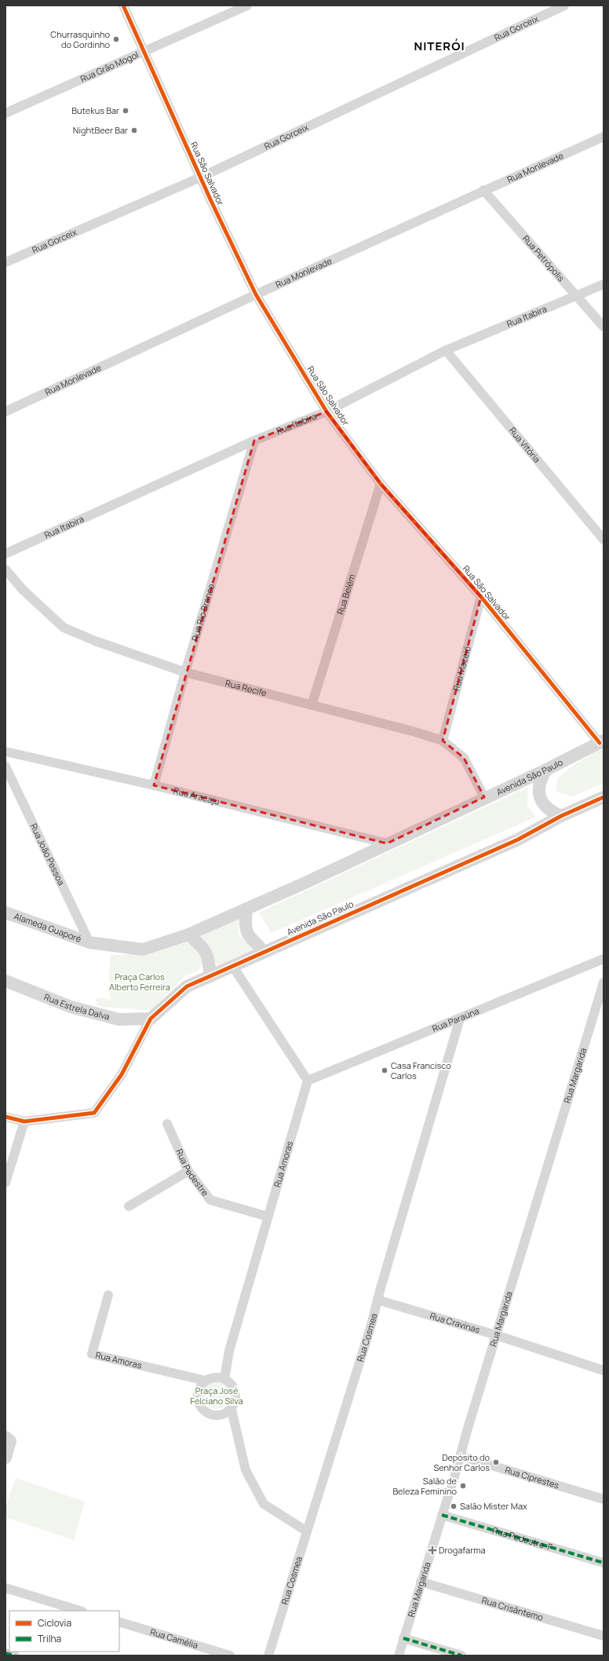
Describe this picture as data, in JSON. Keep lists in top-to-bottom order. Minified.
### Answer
{"streets":{"street":["Rua Gorceix","Rua Grão Mogol","Rua Monlevade","Rua São Salvador","Rua Petrópolis","Rua Itabira","Rua Vitória","Rua Belém","Rua Rio Branco","Rua Maceió","Rua Recife","Avenida São Paulo","Rua Aracaju","Rua João Pessoa","Alameda Guaporé","Rua Estrela Dalva","Rua Paraúna","Rua Margarida","Rua Amoras","Rua Pedestre","Rua Cravinas","Rua Cosmea","Rua Ciprestes","Rua Pedestre-F","Rua Crisântemo","Rua Camélia"]},"crossings":[["Rua Gorceix","Rua São Salvador"],["Rua Grão Mogol","Rua São Salvador"],["Rua Monlevade","Rua São Salvador"],["Rua Monlevade","Rua Petrópolis"],["Rua São Salvador","Rua Itabira"],["Rua São Salvador","Rua Belém"],["Rua São Salvador","Rua Maceió"],["Rua São Salvador","Avenida São Paulo"],["Rua Petrópolis","Rua Itabira"],["Rua Itabira","Rua Vitória"],["Rua Itabira","Rua Rio Branco"],["Rua Belém","Rua Recife"],["Rua Rio Branco","Rua Recife"],["Rua Rio Branco","Rua Aracaju"],["Rua Maceió","Rua Recife"],["Rua Recife","Avenida São Paulo"],["Avenida São Paulo","Rua Aracaju"],["Avenida São Paulo","Rua João Pessoa"],["Avenida São Paulo","Alameda Guaporé"],["Avenida São Paulo","Rua Estrela Dalva"],["Rua João Pessoa","Alameda Guaporé"],["Rua Paraúna","Rua Amoras"],["Rua Paraúna","Rua Cosmea"],["Rua Margarida","Rua Cravinas"],["Rua Margarida","Rua Ciprestes"],["Rua Margarida","Rua Pedestre-F"],["Rua Margarida","Rua Crisântemo"],["Rua Amoras","Rua Pedestre"],["Rua Cravinas","Rua Cosmea"]],"districts":["NITERÓI"],"parks":["Praça Carlos Alberto Ferreira","Praça José Felciano Silva"],"places":{"other":["Churrasquinho do Gordinho","Butekus Bar","NightBeer Bar","Casa Francisco Carlos","Depósito do Senhor Carlos","Salão de Beleza Feminino","Salão Mister Max"],"health":["Drogafarma"]},"legend":["Ciclovia","Trilha"]}
